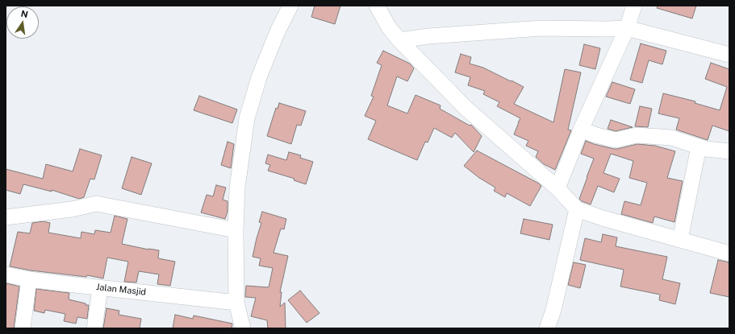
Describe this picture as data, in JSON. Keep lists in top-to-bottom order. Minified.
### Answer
{"streets":{"street":["Jalan Masjid"]},"north":"top"}
